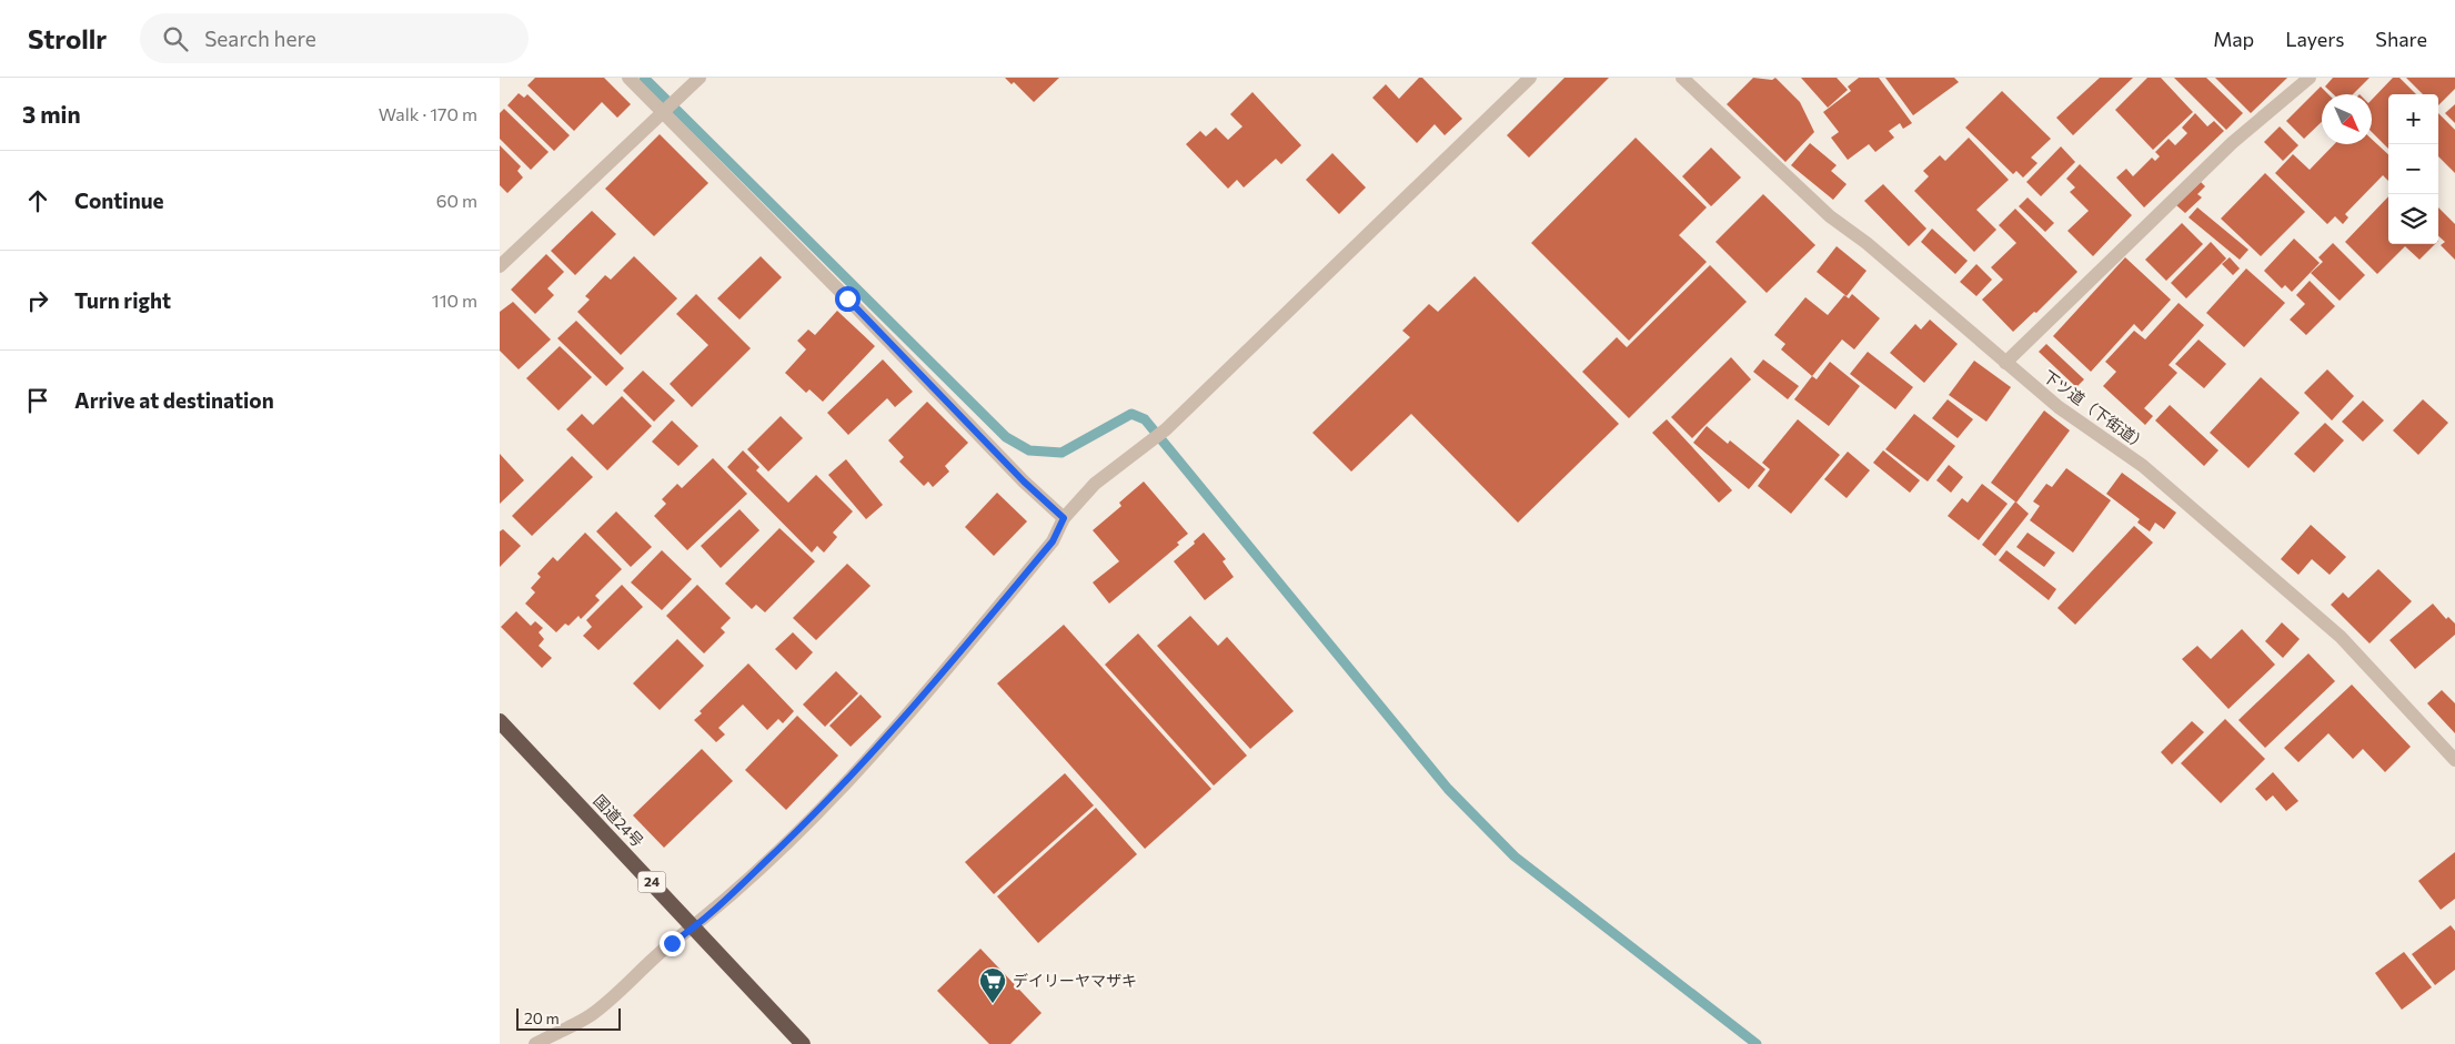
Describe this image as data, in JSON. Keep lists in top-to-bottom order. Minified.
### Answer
{"streets":{"highway":["国道24号","24"],"street":["下ツ道（下街道）"]},"places":{"supermarket":["デイリーヤマザキ"]},"scale_bar":"20 m","north":"bottom right","page":{"header":"Strollr","search":"Search here","nav":["Map","Layers","Share"],"heading":["3 min","Walk · 170 m"],"map_buttons":["+","−"],"list":[["Continue","60 m"],["Turn right","110 m"],"Arrive at destination"],"scale":"20 m"}}
